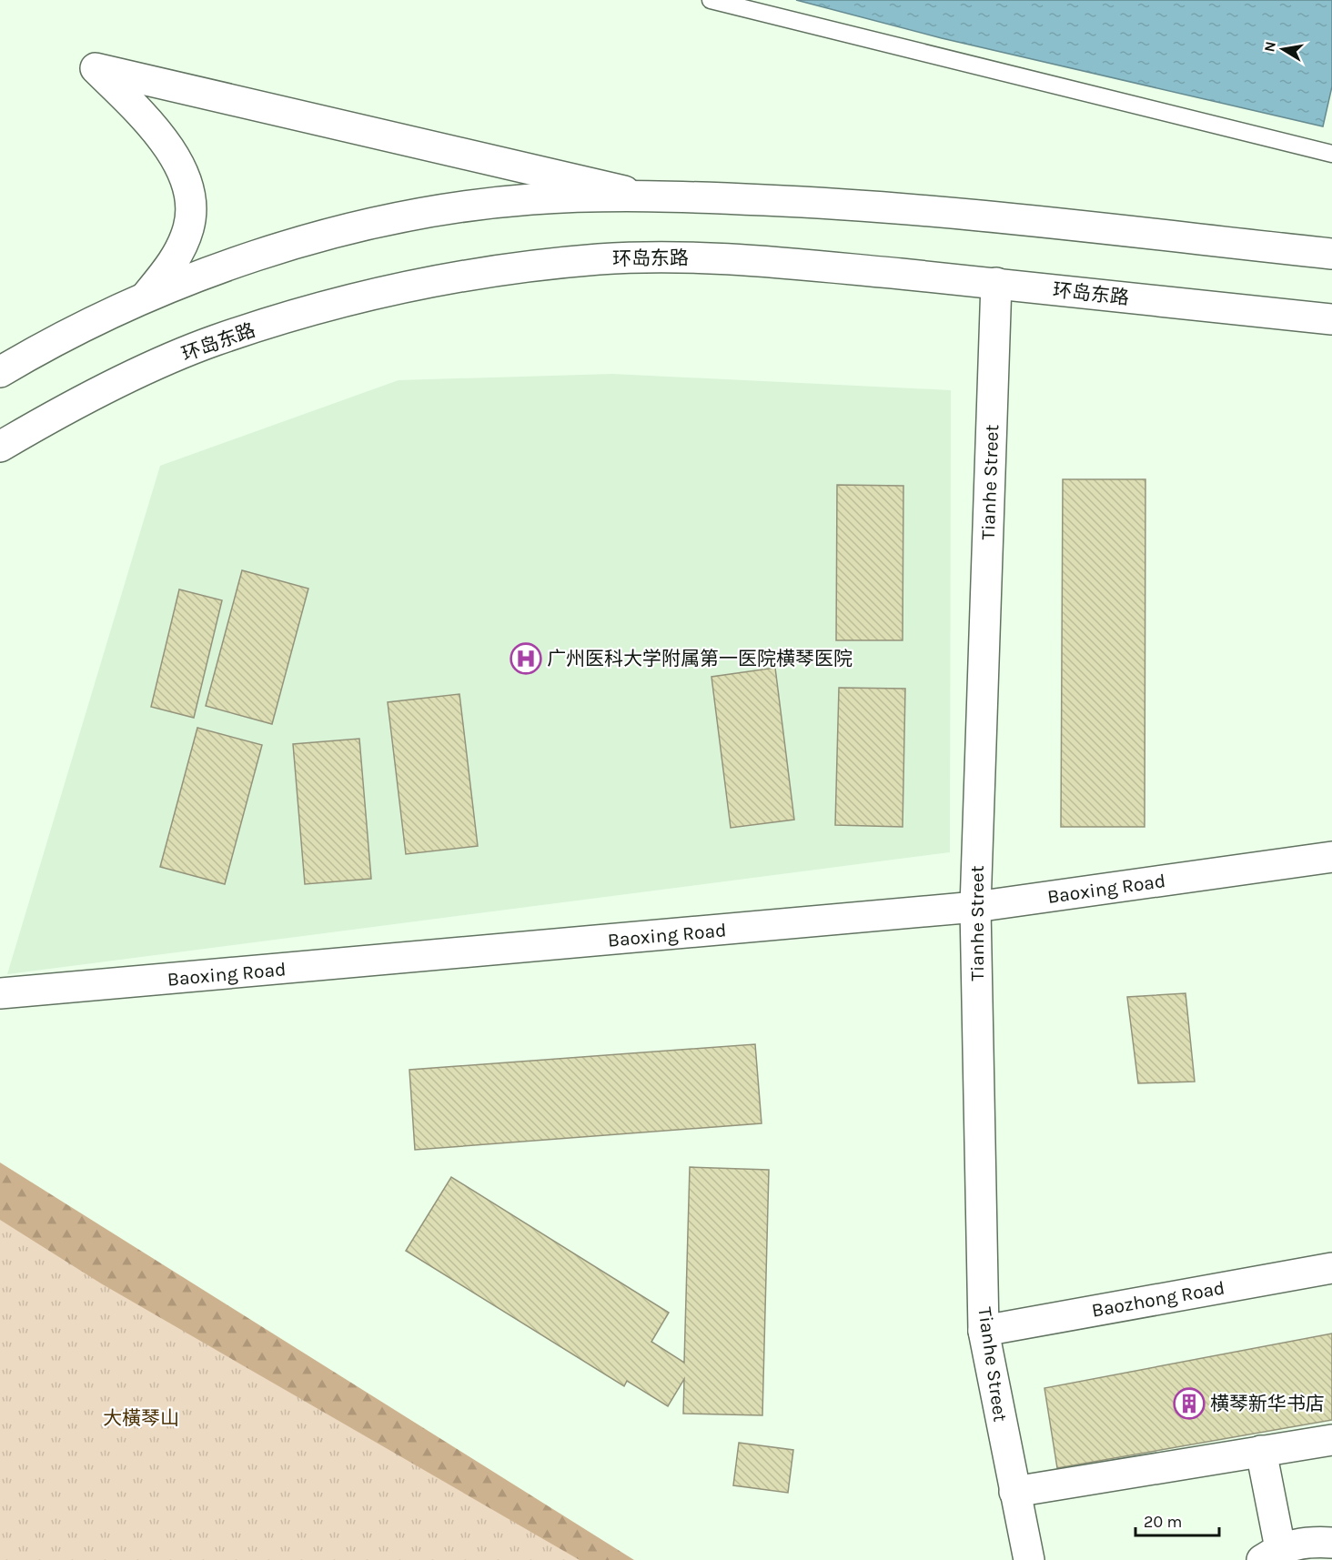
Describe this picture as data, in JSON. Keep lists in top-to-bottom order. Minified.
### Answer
{"streets":{"street":["环岛东路","Tianhe Street","Baoxing Road","Baozhong Road"]},"crossings":[["环岛东路","Tianhe Street"],["Tianhe Street","Baoxing Road"],["Tianhe Street","Baozhong Road"]],"parks":["大橫琴山"],"places":{"hospital":["广州医科大学附属第一医院横琴医院"],"building":["横琴新华书店"]},"scale_bar":"20 m","north":"left"}
